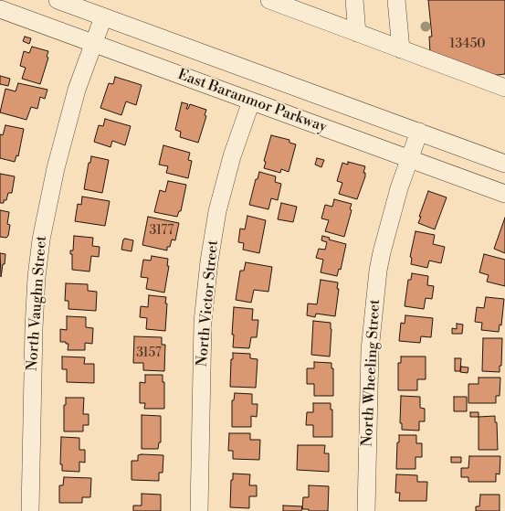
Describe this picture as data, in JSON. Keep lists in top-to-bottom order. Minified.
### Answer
{"streets":{"street":["East Baranmor Parkway","North Vaughn Street","North Victor Street","North Wheeling Street"]},"crossings":[["East Baranmor Parkway","North Vaughn Street"],["East Baranmor Parkway","North Victor Street"],["East Baranmor Parkway","North Wheeling Street"]],"house_numbers":["13450","3177","3157"]}
